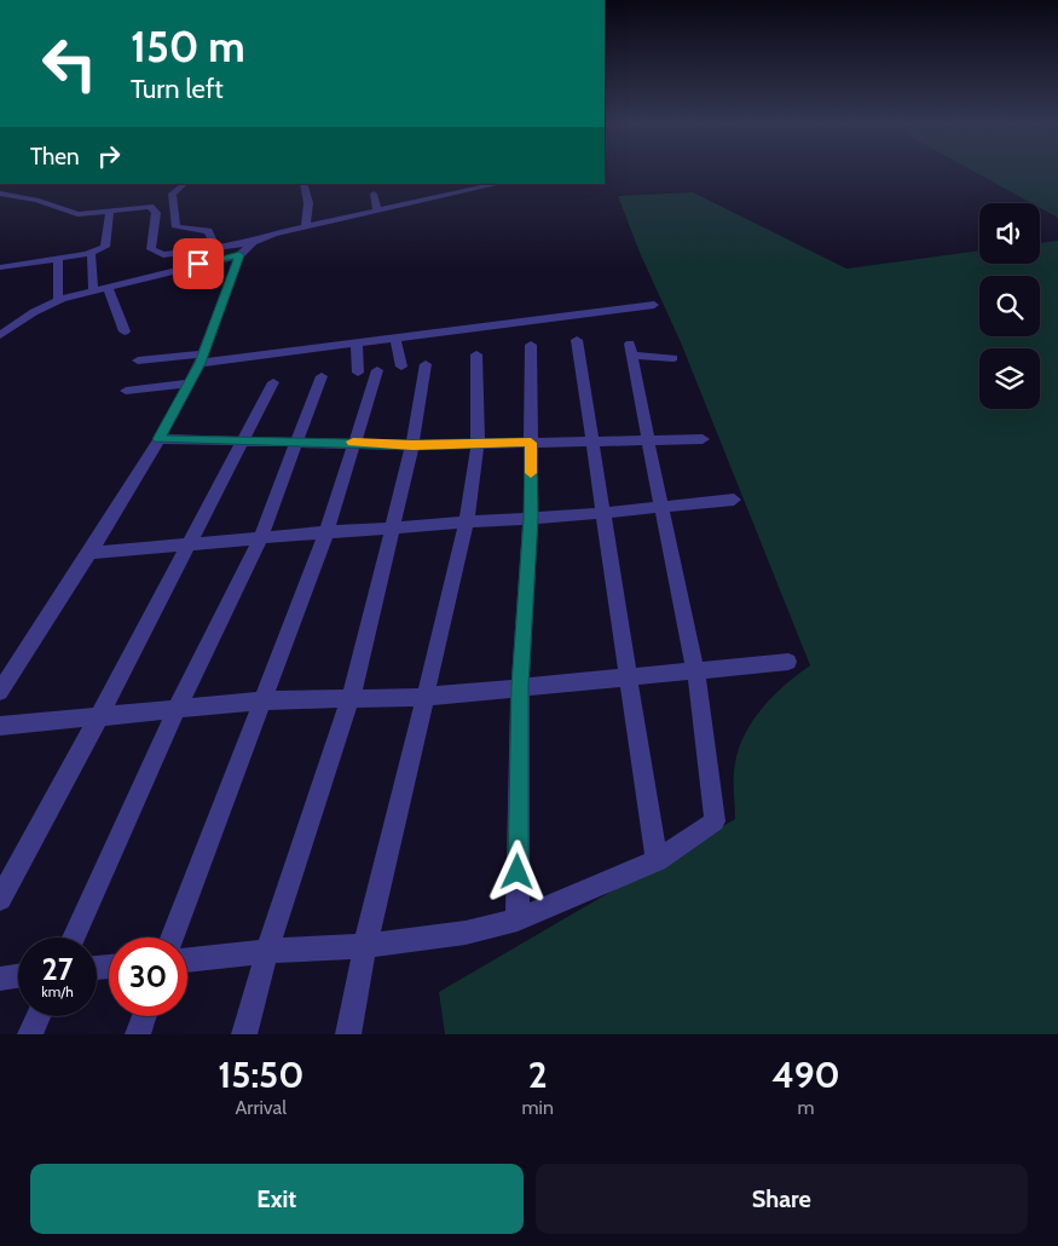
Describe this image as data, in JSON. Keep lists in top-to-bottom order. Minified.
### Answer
{"page":{"turn":["150 m","Turn left"],"then":"Then","speed":"27 km/h","limit":"30","eta":["15:50","Arrival","2","min","490","m"],"buttons":["Exit","Share"]}}
